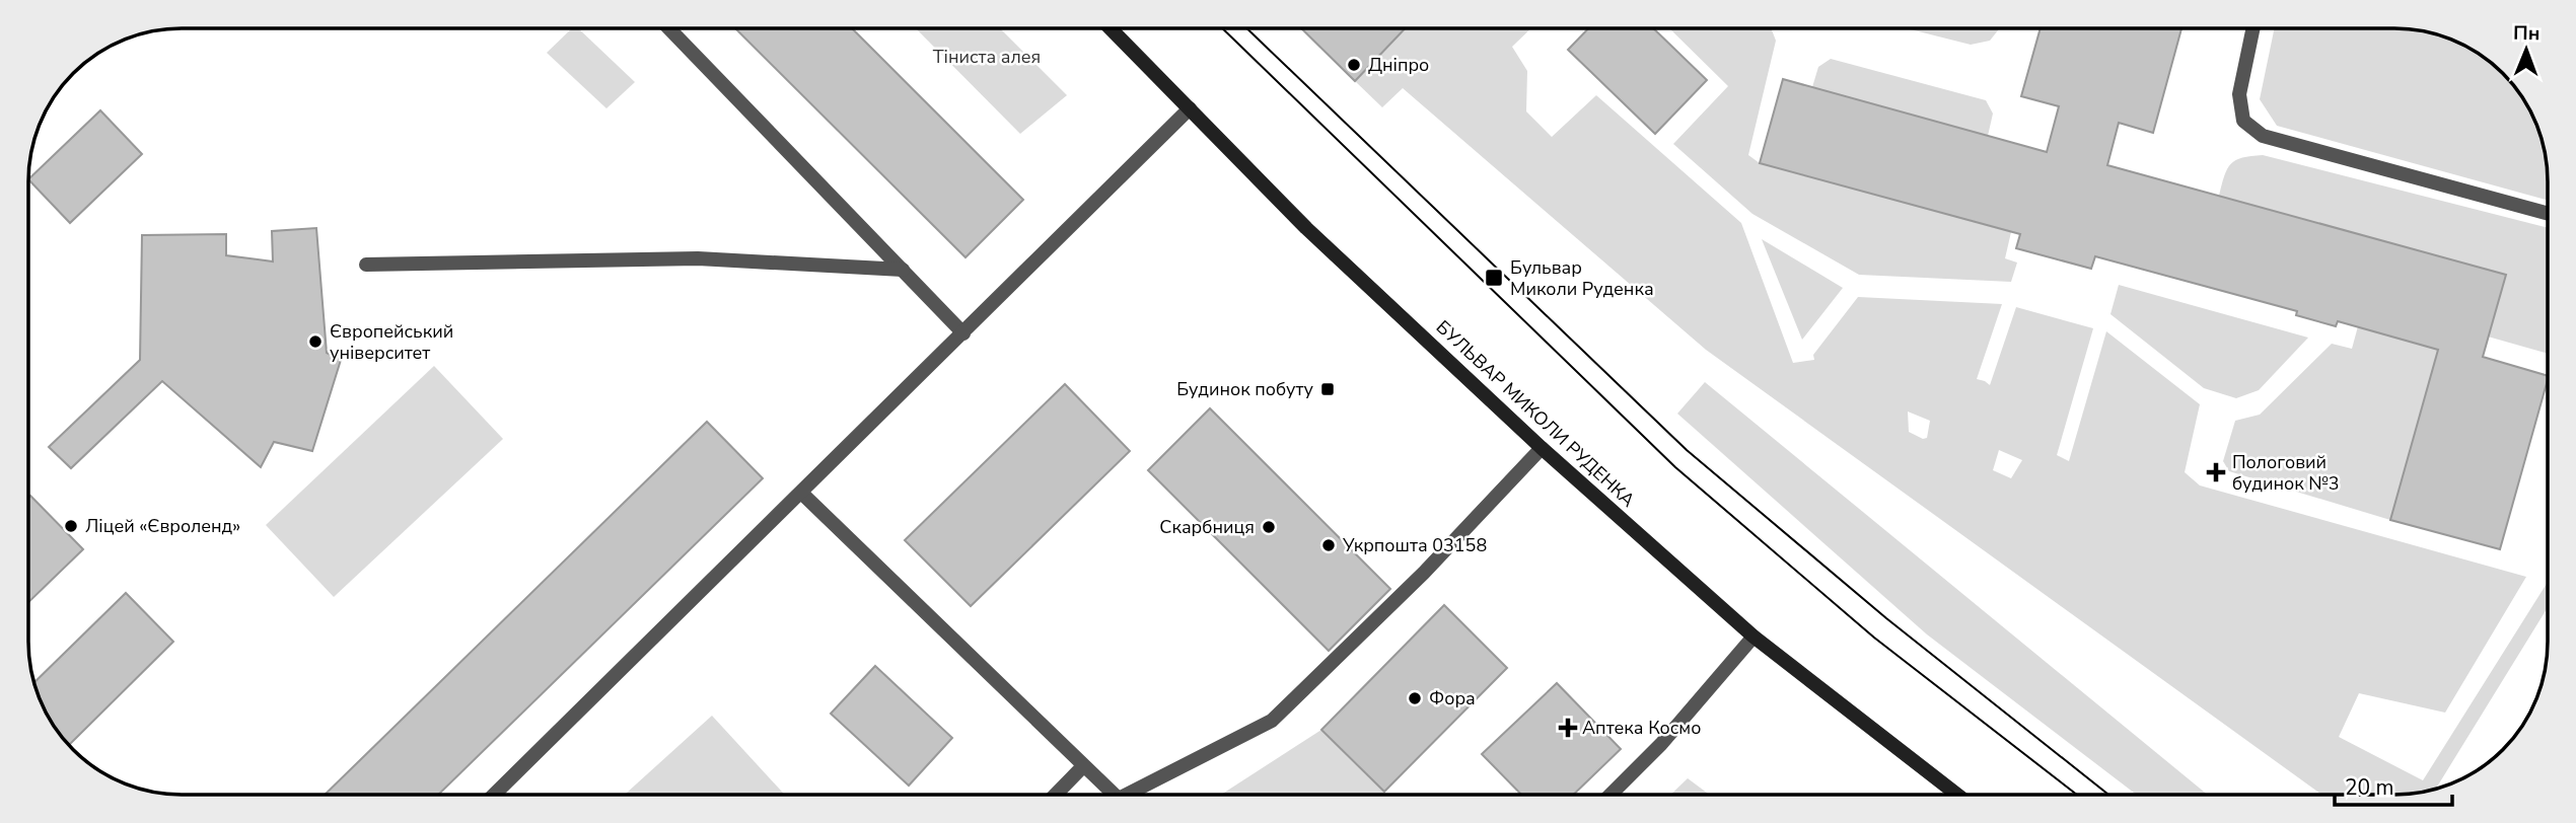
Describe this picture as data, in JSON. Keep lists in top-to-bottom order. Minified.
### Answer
{"streets":{"street":["БУЛЬВАР МИКОЛИ РУДЕНКА"]},"parks":["Тіниста алея"],"places":{"other":["Дніпро","Європейський університет","Ліцей «Євроленд»","Скарбниця","Укрпошта 03158","Фора"],"transit":["Бульвар Миколи Руденка","Будинок побуту"],"health":["Пологовий будинок №3","Аптека Космо"]},"scale_bar":"20 m","north":"top"}
